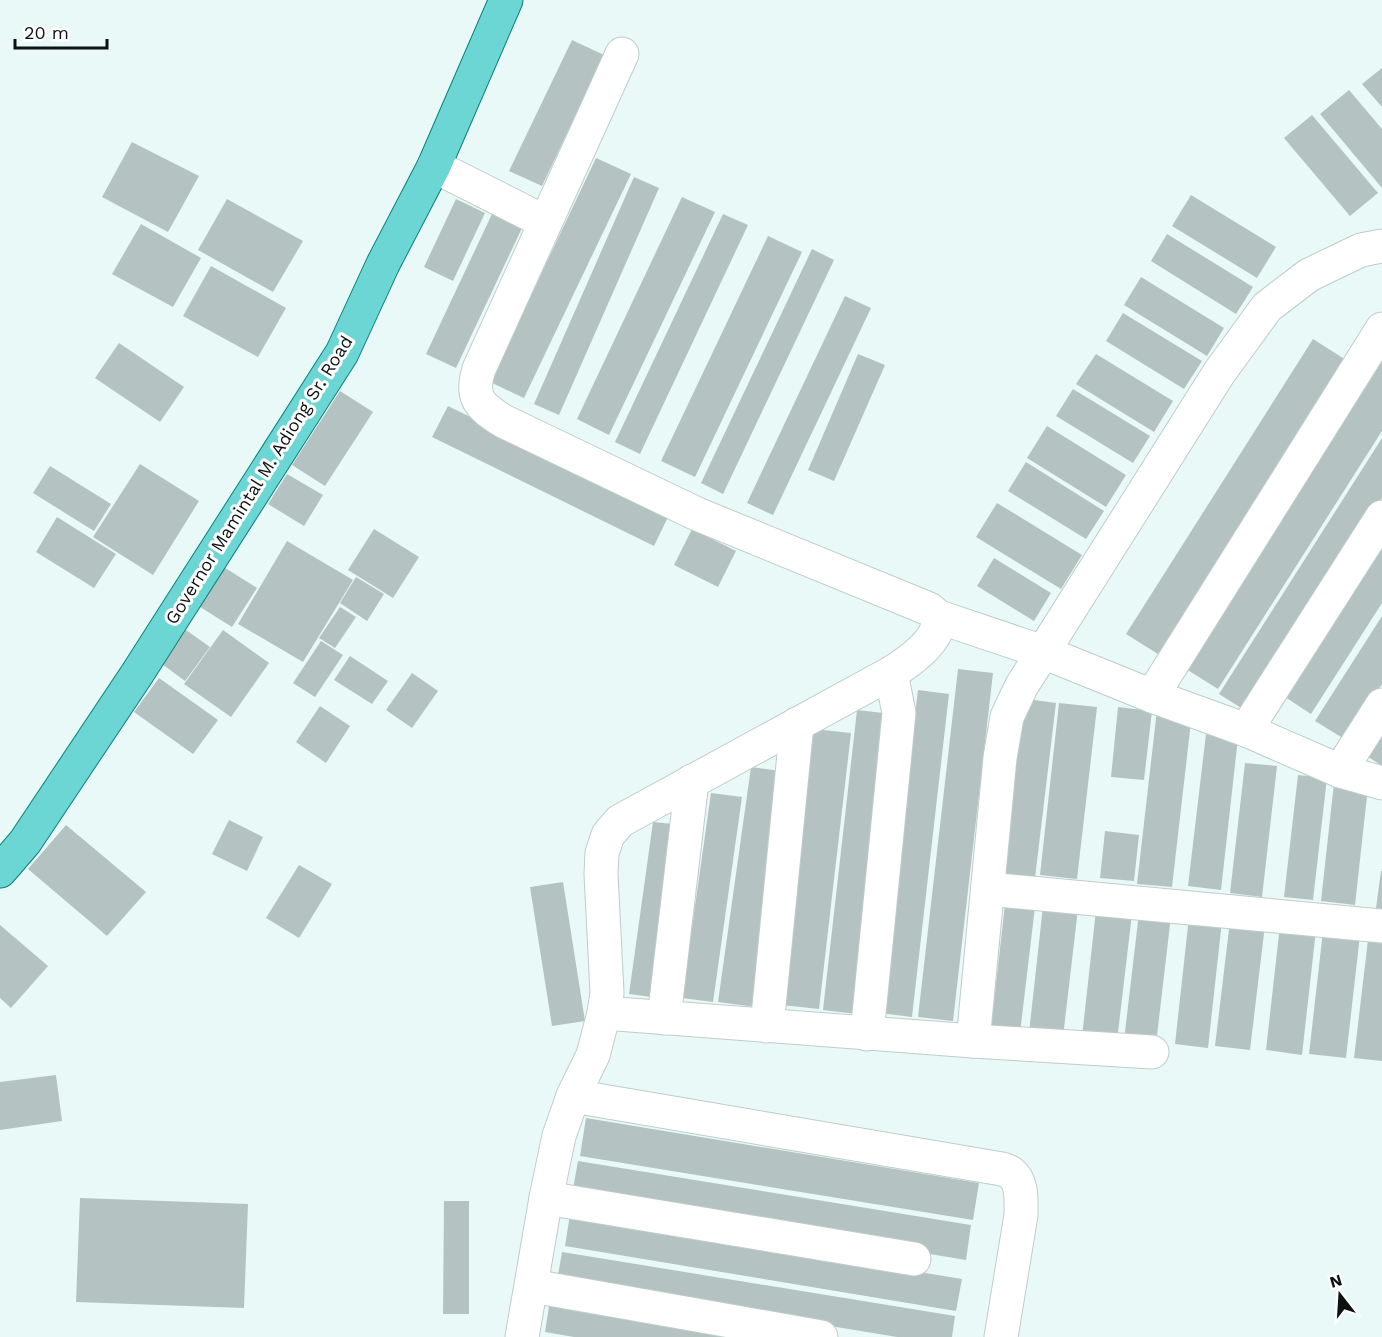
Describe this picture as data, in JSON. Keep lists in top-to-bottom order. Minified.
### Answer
{"streets":{"main road":["Governor Mamintal M. Adiong Sr. Road"]},"scale_bar":"20 m","north":"top"}
